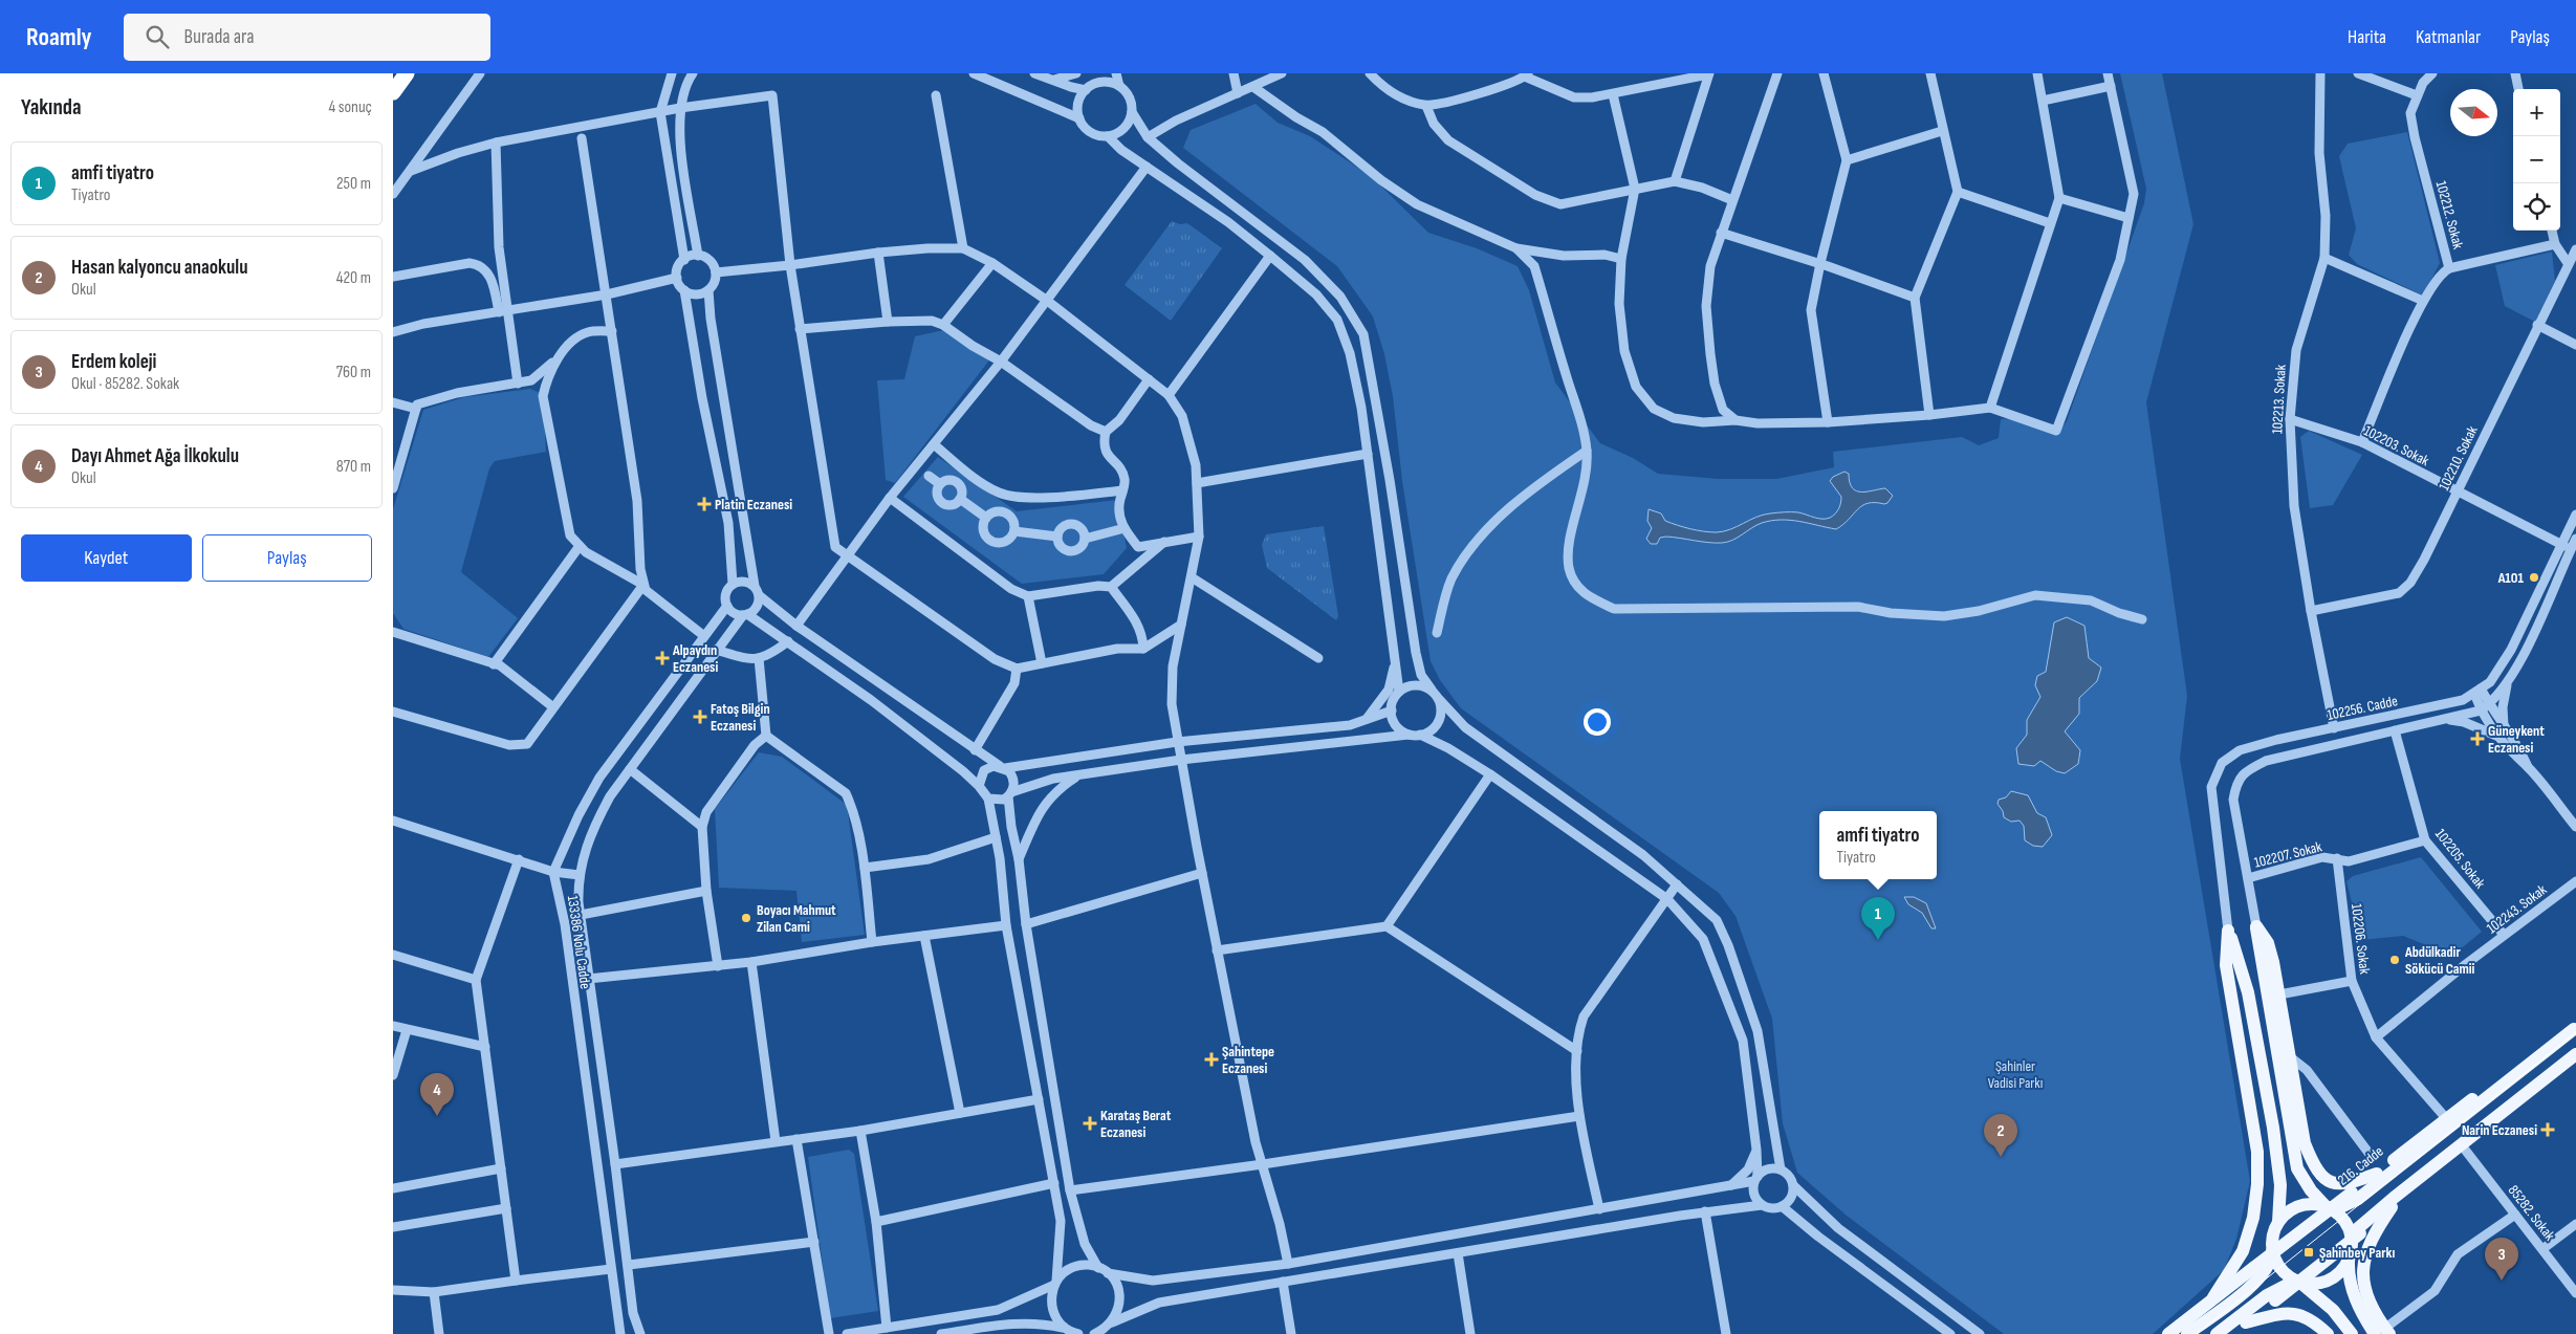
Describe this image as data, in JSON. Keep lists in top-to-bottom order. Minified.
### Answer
{"streets":{"main road":["216. Cadde"],"street":["102212. Sokak","102213. Sokak","102203. Sokak","102210. Sokak","102256. Cadde","102207. Sokak","102205. Sokak","102243. Sokak","102206. Sokak","133386 Nolu Cadde","85282. Sokak"]},"crossings":[["102212. Sokak","102203. Sokak"],["102213. Sokak","102203. Sokak"],["102213. Sokak","102210. Sokak"],["102213. Sokak","102256. Cadde"],["102203. Sokak","102210. Sokak"],["102203. Sokak","102256. Cadde"],["102256. Cadde","102207. Sokak"],["102256. Cadde","102205. Sokak"],["102207. Sokak","102205. Sokak"],["102207. Sokak","102206. Sokak"],["102205. Sokak","102243. Sokak"],["102243. Sokak","102206. Sokak"],["102206. Sokak","216. Cadde"]],"parks":["Şahinler Vadisi Parkı"],"places":{"health":["Platin Eczanesi","Alpaydın Eczanesi","Fatoş Bilgin Eczanesi","Güneykent Eczanesi","Şahintepe Eczanesi","Karataş Berat Eczanesi","Narin Eczanesi"],"other":["A101","Boyacı Mahmut Zilan Cami","Abdülkadir Sökücü Camii"],"transit":["Şahinbey Parkı"]},"north":"right","page":{"header":"Roamly","search":"Burada ara","nav":["Harita","Katmanlar","Paylaş"],"heading":["Yakında","4 sonuç"],"map_buttons":["+","−"],"list":[{"mark":"1","name":"amfi tiyatro","note":"Tiyatro","value":"250 m"},{"mark":"2","name":"Hasan kalyoncu anaokulu","note":"Okul","value":"420 m"},{"mark":"3","name":"Erdem koleji","note":"Okul · 85282. Sokak","value":"760 m"},{"mark":"4","name":"Dayı Ahmet Ağa İlkokulu","note":"Okul","value":"870 m"}],"buttons":["Kaydet","Paylaş"],"popup":["amfi tiyatro","Tiyatro"],"pins":["1","4","2","3"]}}
